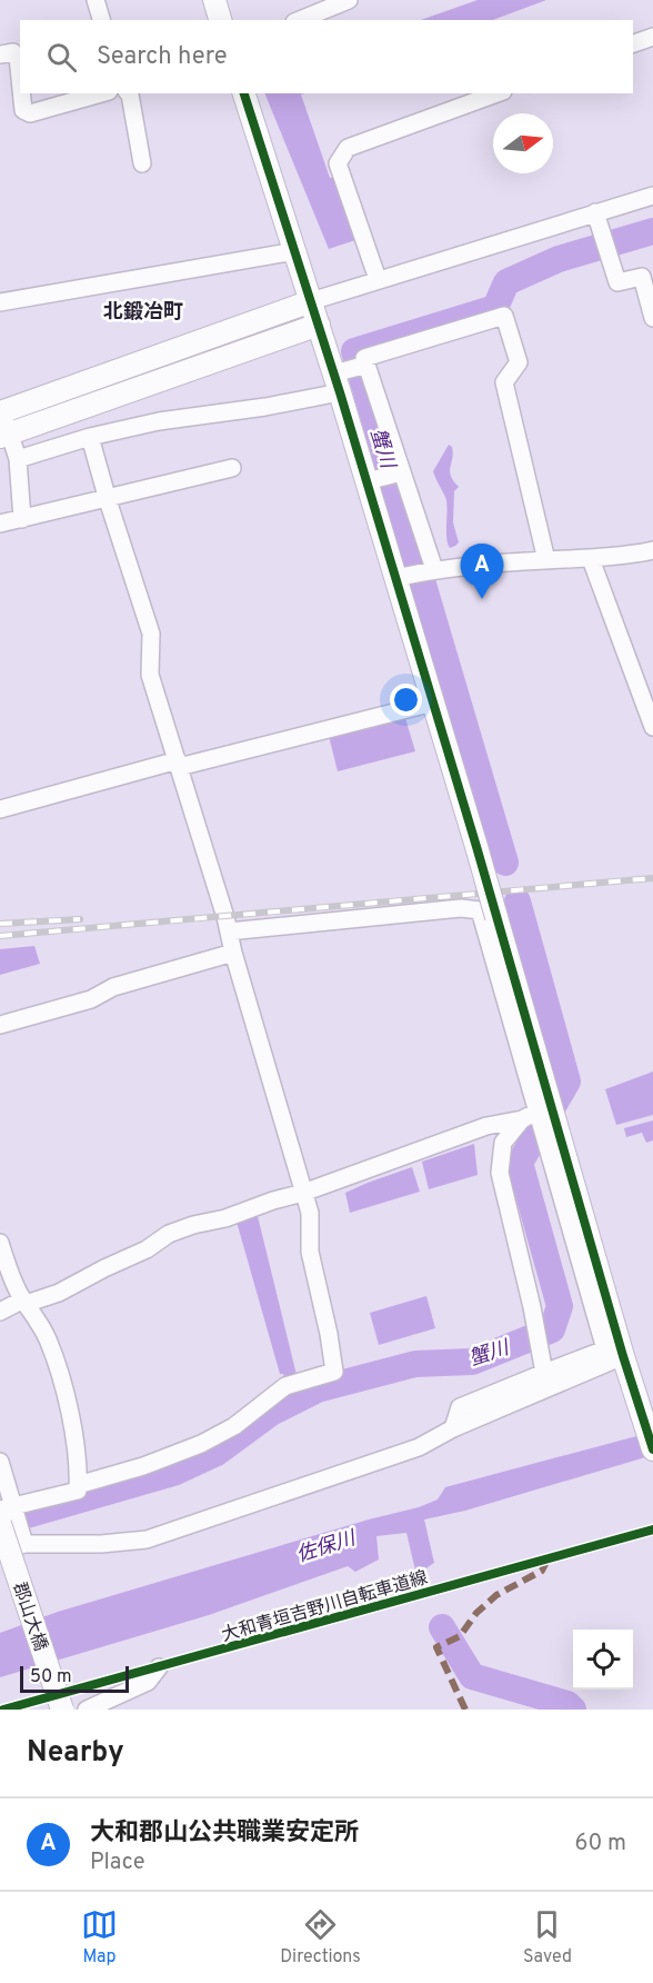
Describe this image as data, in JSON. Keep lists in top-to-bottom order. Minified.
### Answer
{"streets":{"street":["郡山大橋"],"cycle path":["大和青垣吉野川自転車道線"]},"districts":["北鍛冶町"],"water":["蟹川","佐保川"],"scale_bar":"50 m","north":"right","page":{"search":"Search here","pins":"A","scale":"50 m","heading":"Nearby","list":[{"mark":"A","name":"大和郡山公共職業安定所","note":"Place","value":"60 m"}],"nav":["Map","Directions","Saved"]}}
